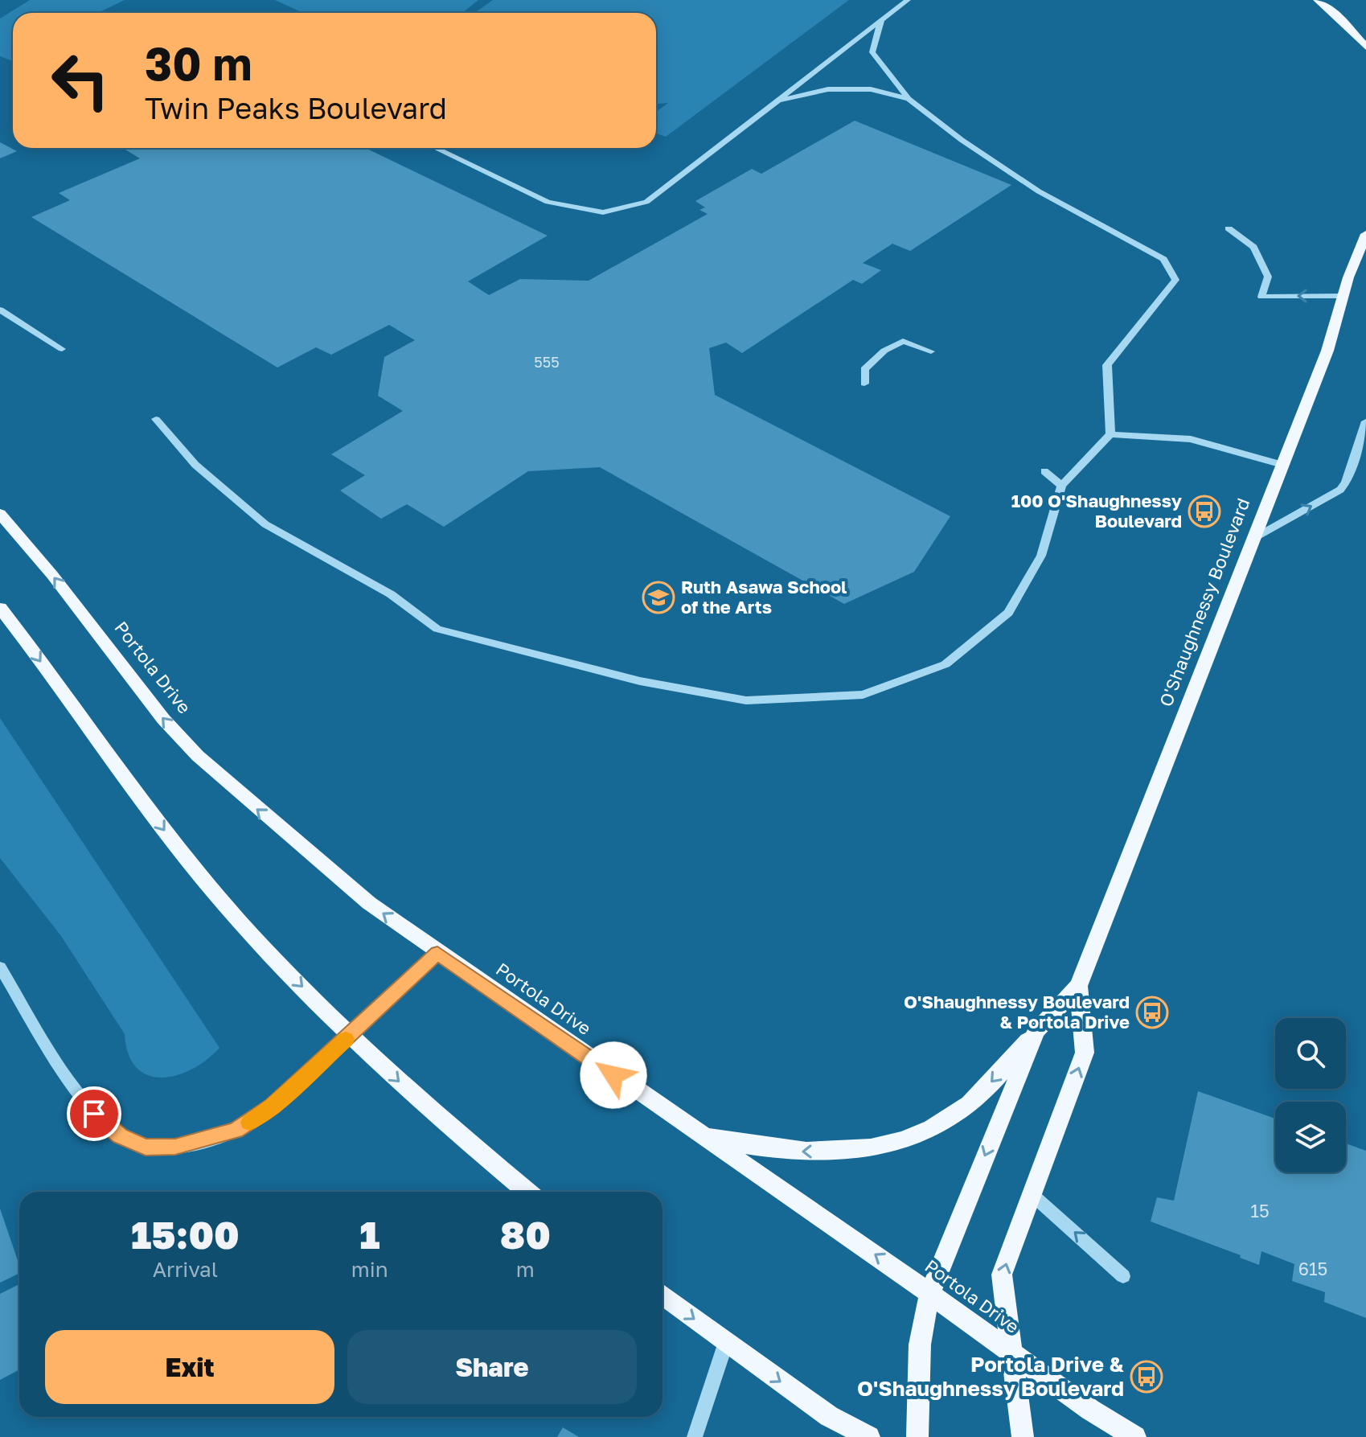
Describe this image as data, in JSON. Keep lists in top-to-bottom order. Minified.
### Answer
{"streets":{"main road":["O'Shaughnessy Boulevard","Portola Drive"]},"crossings":[["O'Shaughnessy Boulevard","Portola Drive"]],"places":{"bus stop":["100 O'Shaughnessy Boulevard","O'Shaughnessy Boulevard & Portola Drive","Portola Drive & O'Shaughnessy Boulevard"],"school or university":["Ruth Asawa School of the Arts"]},"house_numbers":["555","15","615"],"page":{"turn":["30 m","Twin Peaks Boulevard"],"eta":["15:00","Arrival","1","min","80","m"],"buttons":["Exit","Share"]}}
